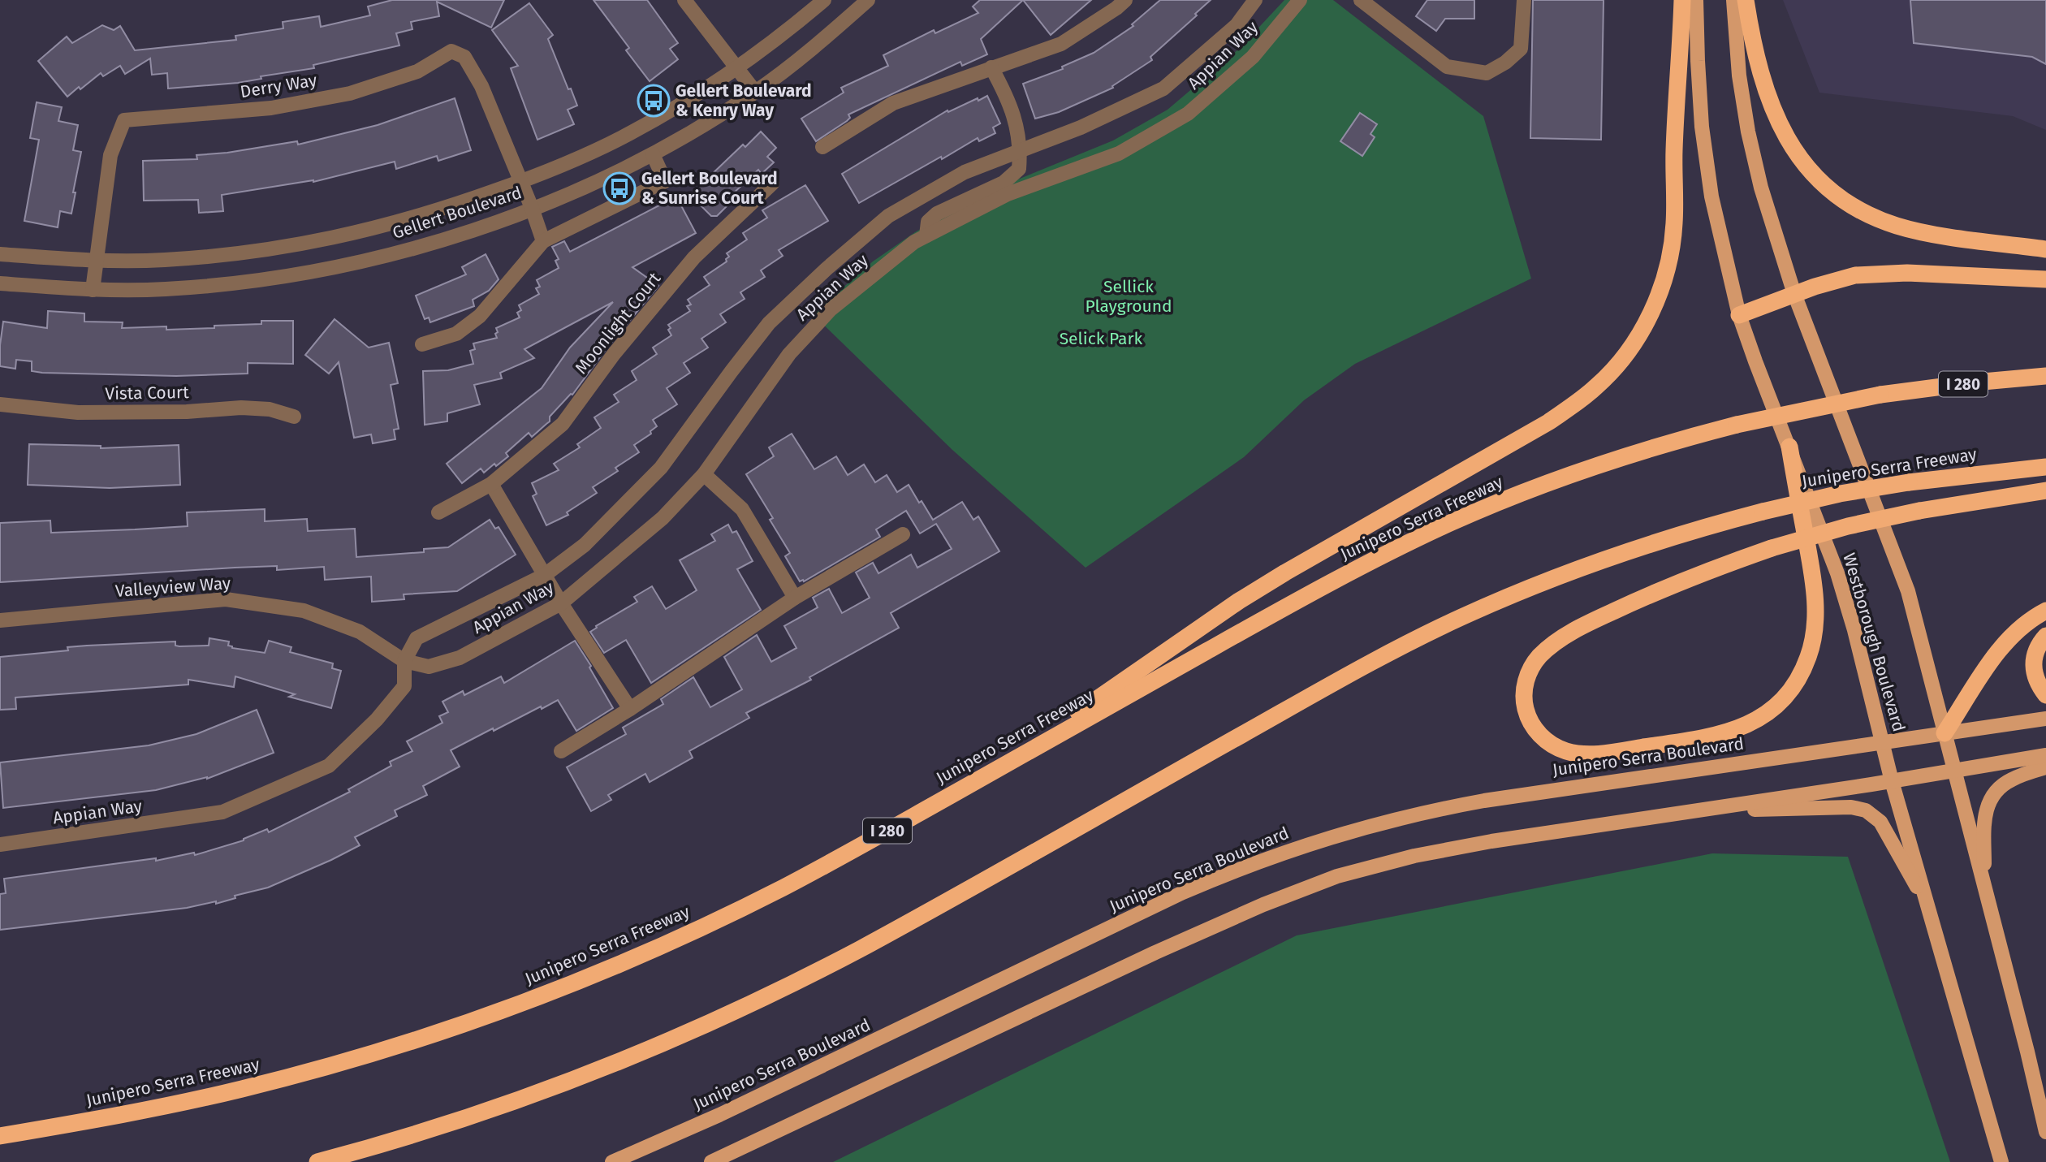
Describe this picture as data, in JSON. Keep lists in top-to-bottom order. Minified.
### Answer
{"streets":{"highway":["I 280","Junipero Serra Freeway"],"main road":["Westborough Boulevard","Junipero Serra Boulevard"],"street":["Appian Way","Derry Way","Gellert Boulevard","Moonlight Court","Vista Court","Valleyview Way"]},"crossings":[["Appian Way","Valleyview Way"],["Derry Way","Gellert Boulevard"],["Westborough Boulevard","Junipero Serra Boulevard"]],"parks":["Sellick Playground","Selick Park"],"places":{"bus stop":["Gellert Boulevard & Kenry Way","Gellert Boulevard & Sunrise Court"]}}
